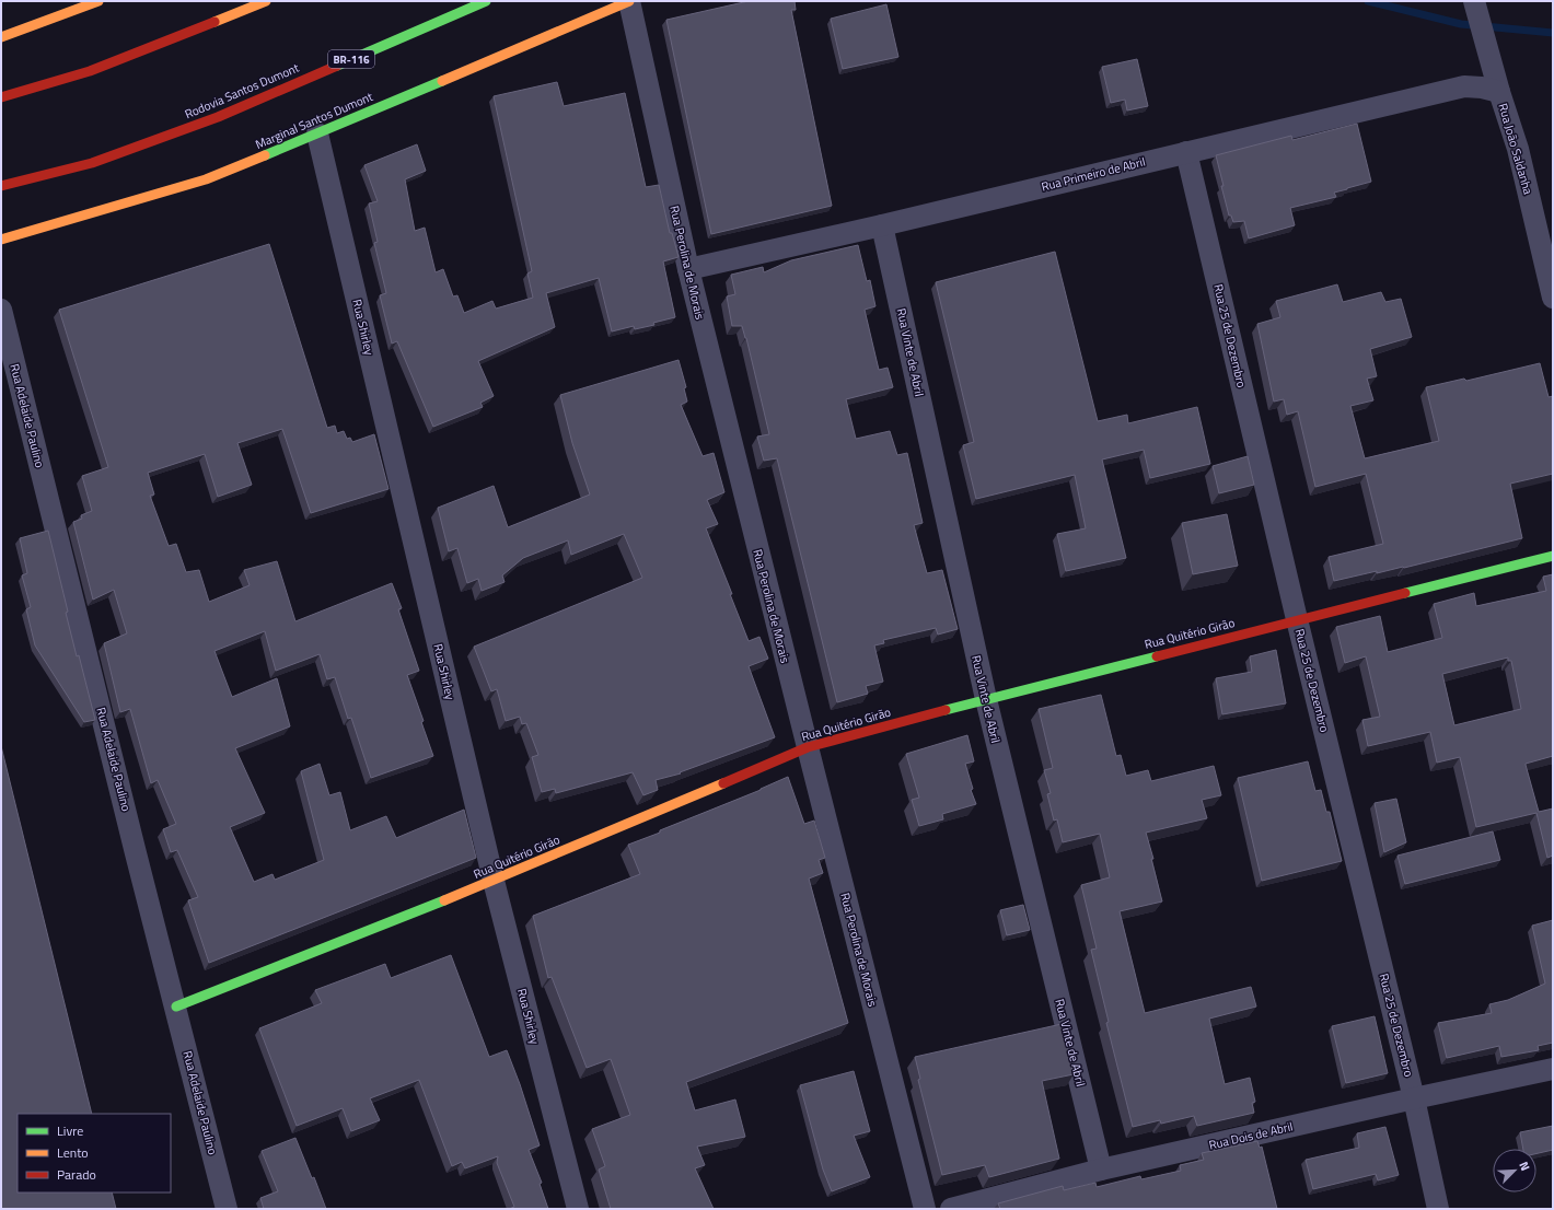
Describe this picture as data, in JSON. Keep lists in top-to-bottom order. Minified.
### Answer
{"streets":{"main road":["BR-116","Rodovia Santos Dumont","Marginal Santos Dumont","Rua Quitério Girão"],"street":["Rua João Saldanha","Rua Primeiro de Abril","Rua Perolina de Morais","Rua Shirley","Rua 25 de Dezembro","Rua Vinte de Abril","Rua Adelaide Paulino","Rua Dois de Abril"]},"crossings":[["Marginal Santos Dumont","Rua Perolina de Morais"],["Marginal Santos Dumont","Rua Shirley"],["Rua João Saldanha","Rua Primeiro de Abril"],["Rua Primeiro de Abril","Rua Perolina de Morais"],["Rua Primeiro de Abril","Rua 25 de Dezembro"],["Rua Primeiro de Abril","Rua Vinte de Abril"],["Rua Perolina de Morais","Rua Quitério Girão"],["Rua Shirley","Rua Quitério Girão"],["Rua 25 de Dezembro","Rua Quitério Girão"],["Rua 25 de Dezembro","Rua Dois de Abril"],["Rua Vinte de Abril","Rua Quitério Girão"],["Rua Vinte de Abril","Rua Dois de Abril"],["Rua Adelaide Paulino","Rua Quitério Girão"]],"legend":["Livre","Lento","Parado"],"north":"top right"}
